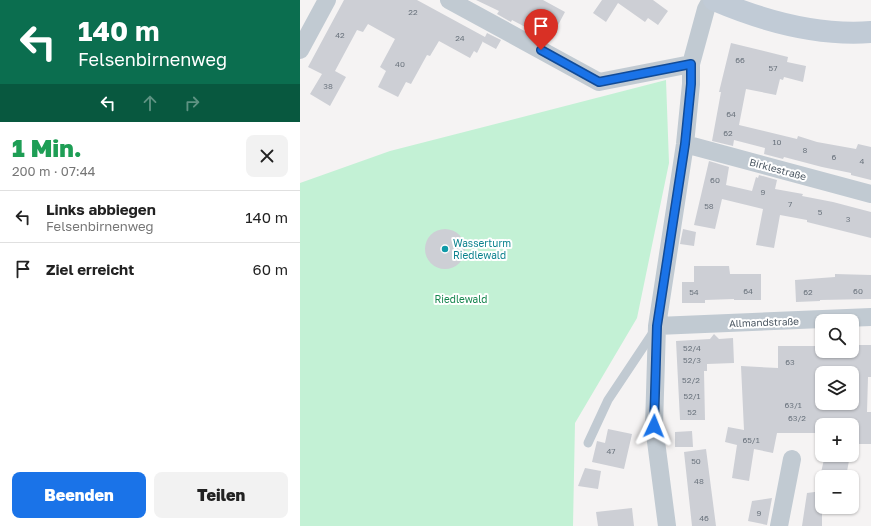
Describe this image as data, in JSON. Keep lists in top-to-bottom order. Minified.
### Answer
{"streets":{"street":["Birklestraße","Allmandstraße"]},"parks":["Riedlewald"],"places":["Wasserturm Riedlewald"],"house_numbers":["22","42","24","66","40","57","38","64","62","10","8","6","4","60","9","7","58","5","3","64","60","54","62","52/4","52/3","63","52/2","52/1","63/1","52","63/2","65/1","47","50","48","9","46"],"page":{"turn":["140 m","Felsenbirnenweg"],"heading":["1 Min.","200 m · 07:44"],"list":[{"name":"Links abbiegen","note":"Felsenbirnenweg","value":"140 m"},{"name":"Ziel erreicht","value":"60 m"}],"map_buttons":["+","−"],"buttons":["Beenden","Teilen"]}}
